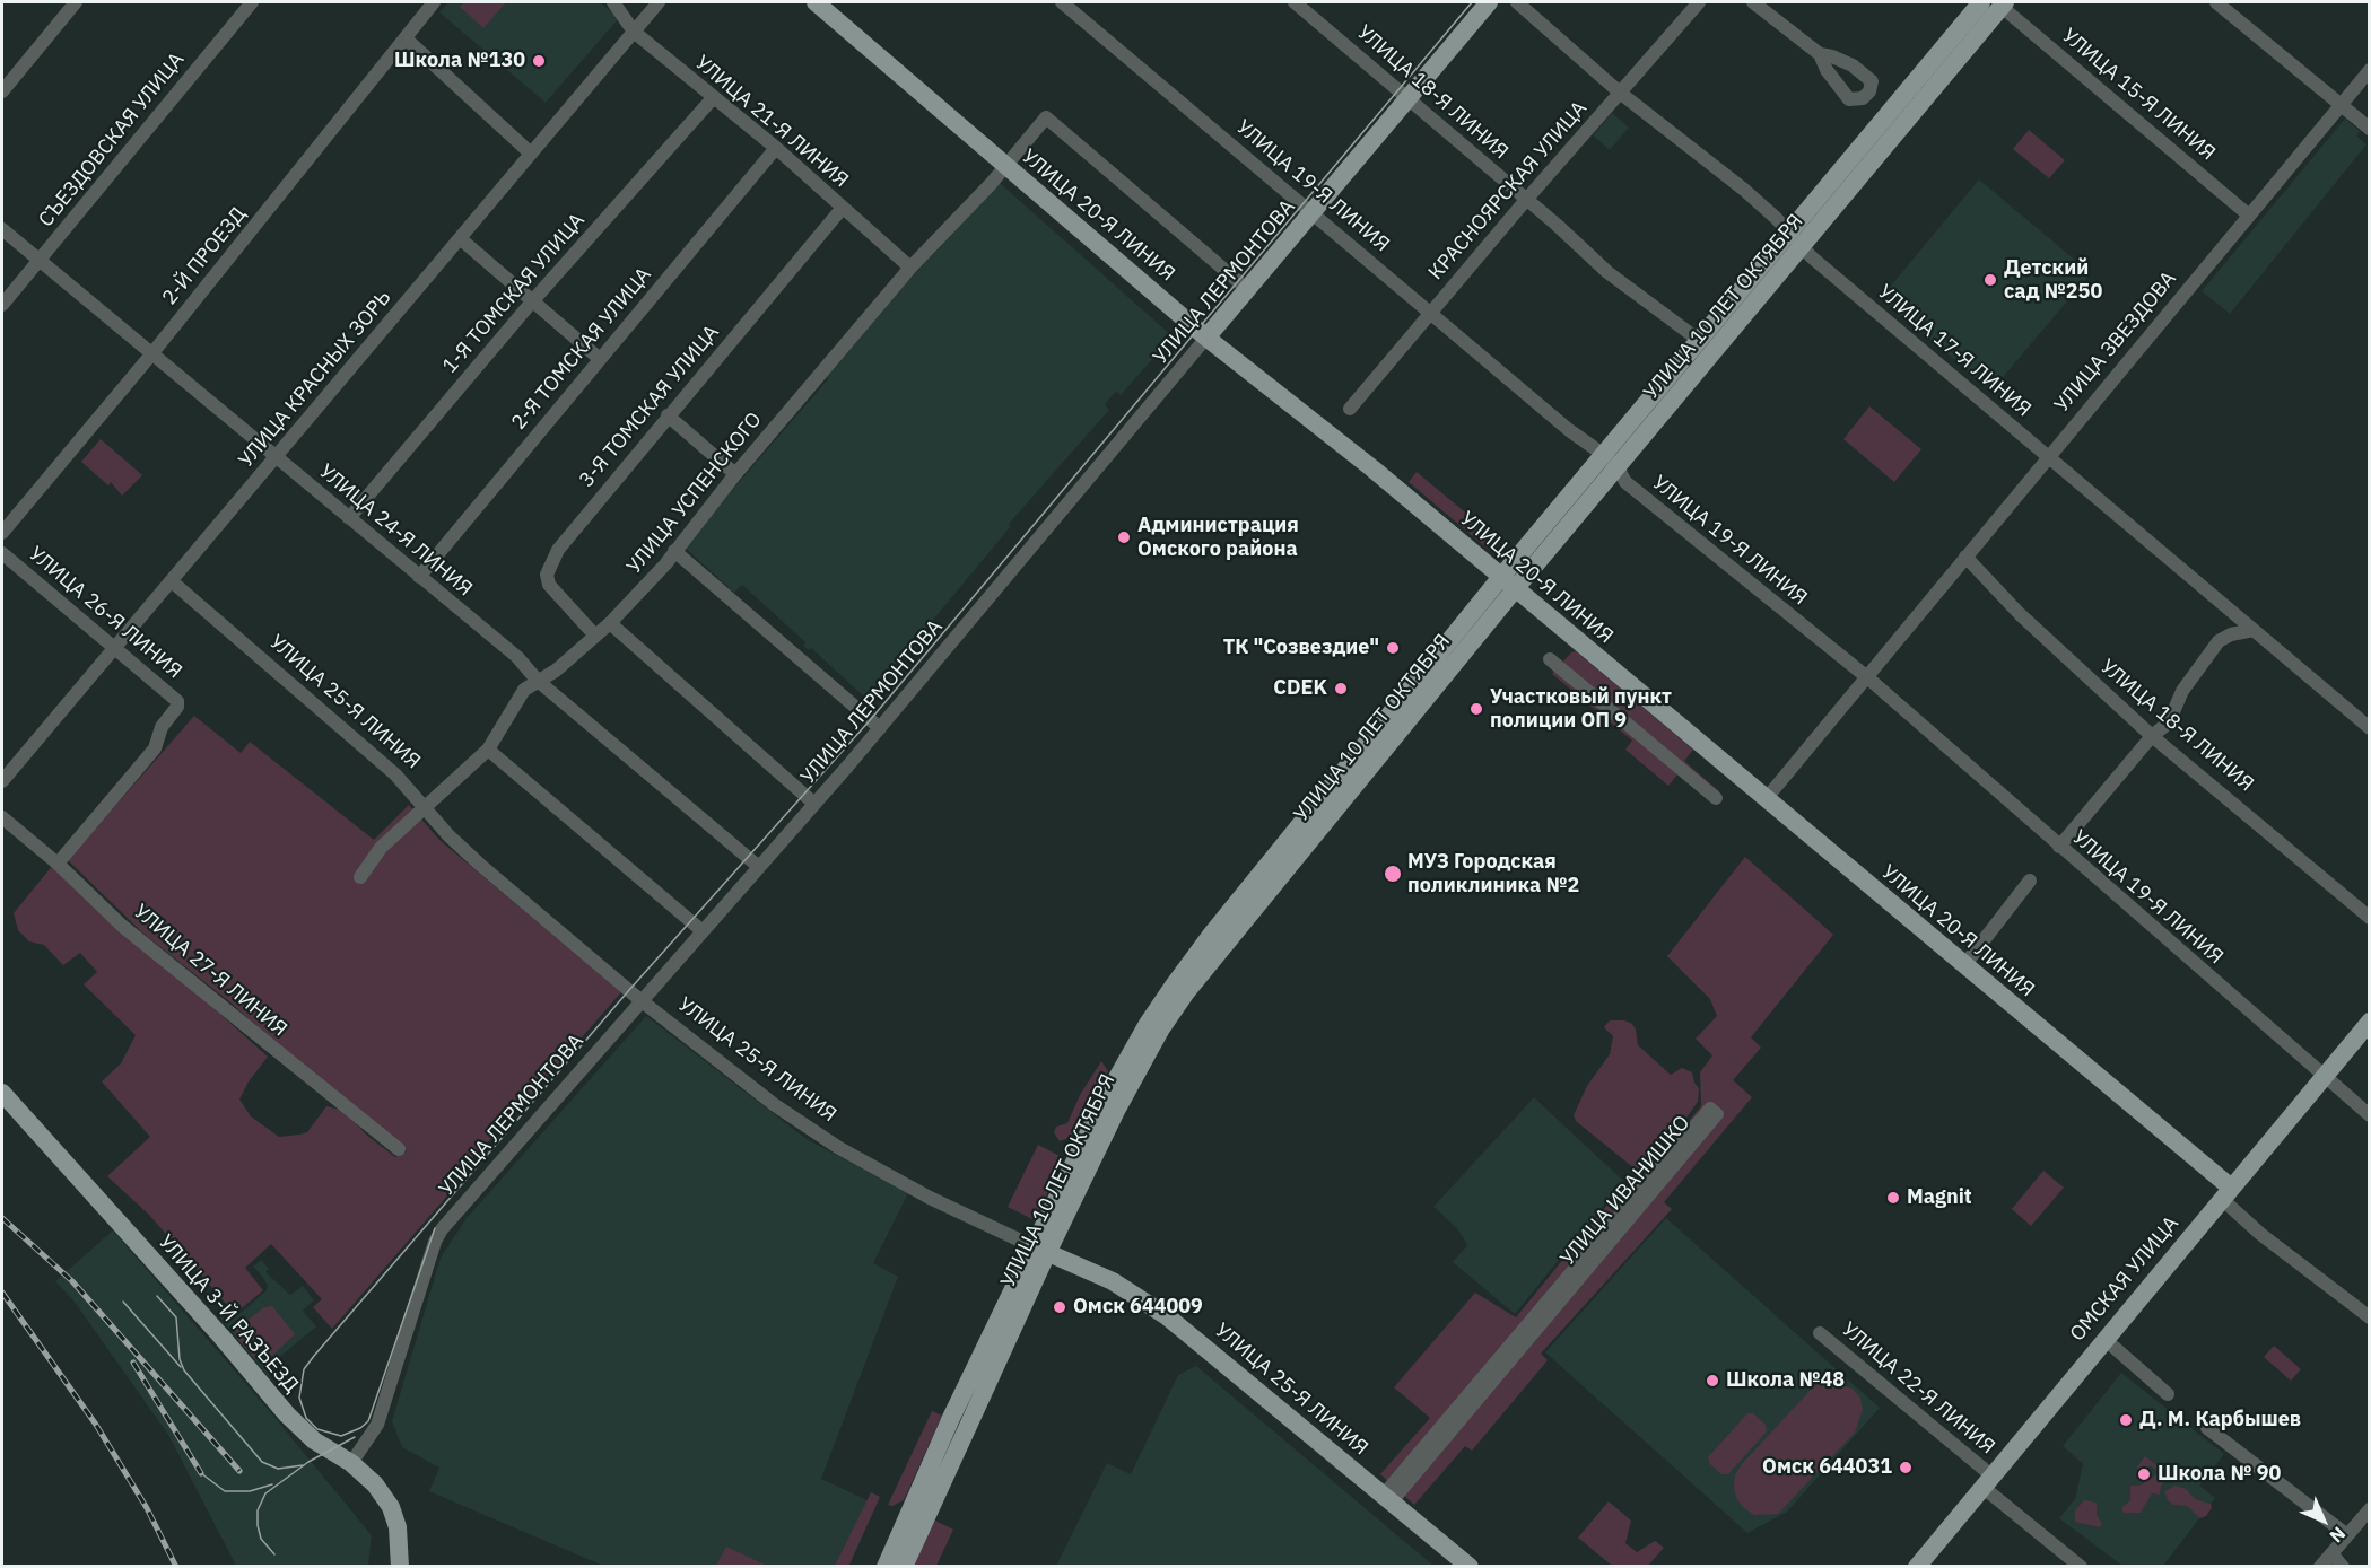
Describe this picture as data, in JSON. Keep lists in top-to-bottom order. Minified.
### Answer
{"streets":{"main road":["УЛИЦА 20-Я ЛИНИЯ","УЛИЦА ЛЕРМОНТОВА","УЛИЦА 10 ЛЕТ ОКТЯБРЯ","УЛИЦА 25-Я ЛИНИЯ","ОМСКАЯ УЛИЦА","УЛИЦА 3-Й РАЗЪЕЗД"],"street":["УЛИЦА 18-Я ЛИНИЯ","УЛИЦА 15-Я ЛИНИЯ","УЛИЦА 21-Я ЛИНИЯ","СЪЕЗДОВСКАЯ УЛИЦА","УЛИЦА 19-Я ЛИНИЯ","КРАСНОЯРСКАЯ УЛИЦА","2-Й ПРОЕЗД","1-Я ТОМСКАЯ УЛИЦА","УЛИЦА ЗВЕЗДОВА","2-Я ТОМСКАЯ УЛИЦА","УЛИЦА 17-Я ЛИНИЯ","УЛИЦА КРАСНЫХ ЗОРЬ","3-Я ТОМСКАЯ УЛИЦА","УЛИЦА УСПЕНСКОГО","УЛИЦА 24-Я ЛИНИЯ","УЛИЦА 26-Я ЛИНИЯ","УЛИЦА 27-Я ЛИНИЯ","УЛИЦА ИВАНИШКО","УЛИЦА 22-Я ЛИНИЯ"]},"crossings":[["УЛИЦА 18-Я ЛИНИЯ","КРАСНОЯРСКАЯ УЛИЦА"],["УЛИЦА 18-Я ЛИНИЯ","УЛИЦА ЛЕРМОНТОВА"],["УЛИЦА 18-Я ЛИНИЯ","УЛИЦА 10 ЛЕТ ОКТЯБРЯ"],["УЛИЦА 18-Я ЛИНИЯ","УЛИЦА ЗВЕЗДОВА"],["УЛИЦА 15-Я ЛИНИЯ","УЛИЦА 10 ЛЕТ ОКТЯБРЯ"],["УЛИЦА 15-Я ЛИНИЯ","УЛИЦА ЗВЕЗДОВА"],["УЛИЦА 21-Я ЛИНИЯ","1-Я ТОМСКАЯ УЛИЦА"],["УЛИЦА 21-Я ЛИНИЯ","2-Я ТОМСКАЯ УЛИЦА"],["УЛИЦА 21-Я ЛИНИЯ","УЛИЦА КРАСНЫХ ЗОРЬ"],["УЛИЦА 21-Я ЛИНИЯ","3-Я ТОМСКАЯ УЛИЦА"],["УЛИЦА 21-Я ЛИНИЯ","УЛИЦА УСПЕНСКОГО"],["СЪЕЗДОВСКАЯ УЛИЦА","УЛИЦА 24-Я ЛИНИЯ"],["УЛИЦА 19-Я ЛИНИЯ","КРАСНОЯРСКАЯ УЛИЦА"],["УЛИЦА 19-Я ЛИНИЯ","УЛИЦА ЛЕРМОНТОВА"],["УЛИЦА 19-Я ЛИНИЯ","УЛИЦА 10 ЛЕТ ОКТЯБРЯ"],["УЛИЦА 19-Я ЛИНИЯ","УЛИЦА ЗВЕЗДОВА"],["УЛИЦА 19-Я ЛИНИЯ","ОМСКАЯ УЛИЦА"],["КРАСНОЯРСКАЯ УЛИЦА","УЛИЦА 17-Я ЛИНИЯ"],["УЛИЦА 20-Я ЛИНИЯ","УЛИЦА ЛЕРМОНТОВА"],["УЛИЦА 20-Я ЛИНИЯ","УЛИЦА 10 ЛЕТ ОКТЯБРЯ"],["УЛИЦА 20-Я ЛИНИЯ","УЛИЦА ЗВЕЗДОВА"],["УЛИЦА 20-Я ЛИНИЯ","УЛИЦА УСПЕНСКОГО"],["УЛИЦА 20-Я ЛИНИЯ","ОМСКАЯ УЛИЦА"],["2-Й ПРОЕЗД","УЛИЦА 24-Я ЛИНИЯ"],["УЛИЦА ЛЕРМОНТОВА","УЛИЦА УСПЕНСКОГО"],["УЛИЦА ЛЕРМОНТОВА","УЛИЦА 24-Я ЛИНИЯ"],["УЛИЦА ЛЕРМОНТОВА","УЛИЦА 25-Я ЛИНИЯ"],["УЛИЦА ЛЕРМОНТОВА","УЛИЦА 3-Й РАЗЪЕЗД"],["1-Я ТОМСКАЯ УЛИЦА","УЛИЦА 24-Я ЛИНИЯ"],["УЛИЦА 10 ЛЕТ ОКТЯБРЯ","УЛИЦА 17-Я ЛИНИЯ"],["УЛИЦА 10 ЛЕТ ОКТЯБРЯ","УЛИЦА 25-Я ЛИНИЯ"],["УЛИЦА ЗВЕЗДОВА","УЛИЦА 17-Я ЛИНИЯ"],["2-Я ТОМСКАЯ УЛИЦА","УЛИЦА 24-Я ЛИНИЯ"],["УЛИЦА КРАСНЫХ ЗОРЬ","УЛИЦА 24-Я ЛИНИЯ"],["УЛИЦА КРАСНЫХ ЗОРЬ","УЛИЦА 26-Я ЛИНИЯ"],["УЛИЦА КРАСНЫХ ЗОРЬ","УЛИЦА 25-Я ЛИНИЯ"],["3-Я ТОМСКАЯ УЛИЦА","УЛИЦА УСПЕНСКОГО"],["УЛИЦА УСПЕНСКОГО","УЛИЦА 24-Я ЛИНИЯ"],["УЛИЦА УСПЕНСКОГО","УЛИЦА 25-Я ЛИНИЯ"],["УЛИЦА 26-Я ЛИНИЯ","УЛИЦА 27-Я ЛИНИЯ"],["УЛИЦА 25-Я ЛИНИЯ","УЛИЦА ИВАНИШКО"],["ОМСКАЯ УЛИЦА","УЛИЦА 22-Я ЛИНИЯ"]],"places":["Школа №130","Детский сад №250","Администрация Омского района","ТК \"Созвездие\"","CDEK","Участковый пункт полиции ОП 9","МУЗ Городская поликлиника №2","Magnit","Омск 644009","Школа №48","Д. М. Карбышев","Омск 644031","Школа № 90"],"north":"bottom right"}
